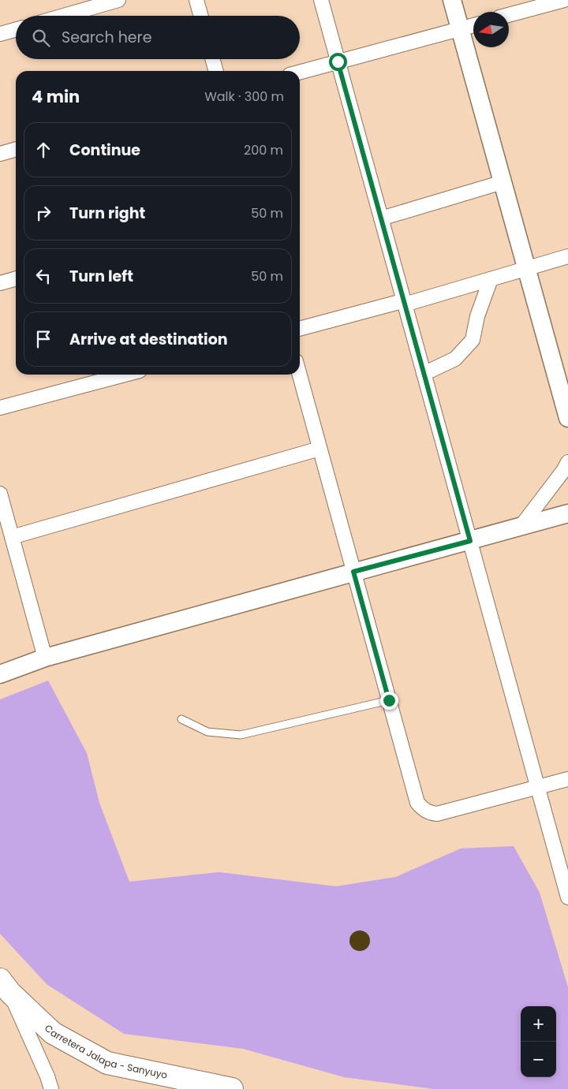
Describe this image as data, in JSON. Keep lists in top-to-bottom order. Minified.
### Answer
{"streets":{"main road":["Carretera Jalapa - Sanyuyo"]},"north":"left","page":{"search":"Search here","heading":["4 min","Walk · 300 m"],"list":[["Continue","200 m"],["Turn right","50 m"],["Turn left","50 m"],"Arrive at destination"],"map_buttons":["+","−"]}}
